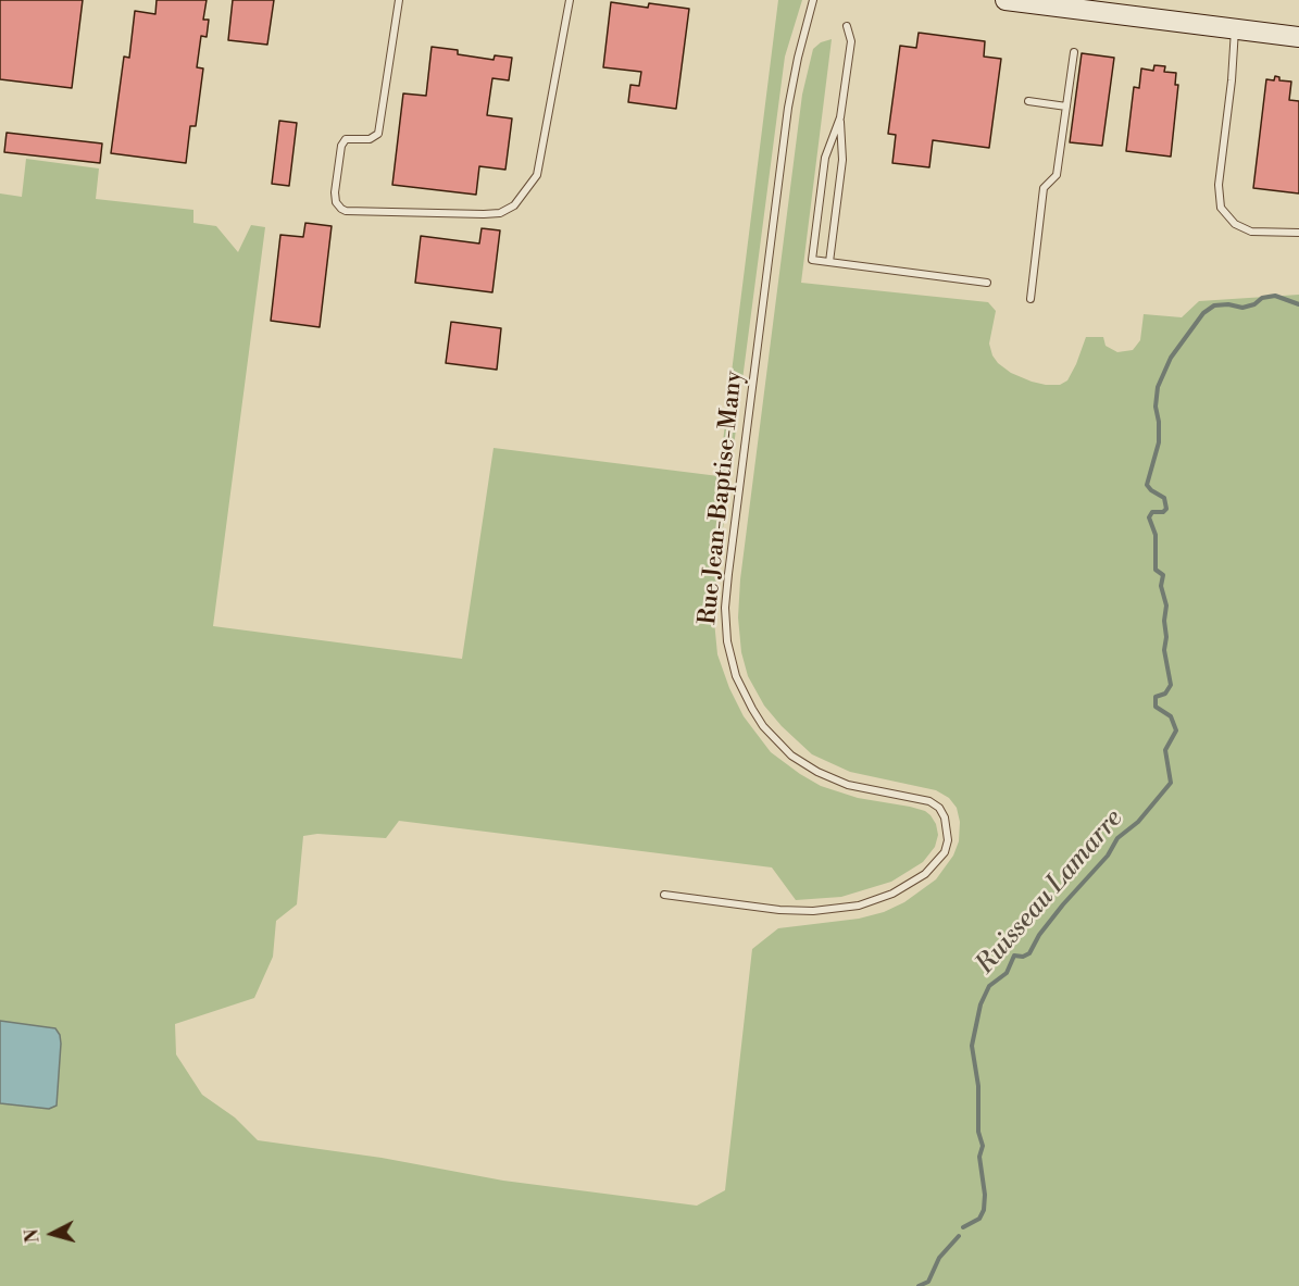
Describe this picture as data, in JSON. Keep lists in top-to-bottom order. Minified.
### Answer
{"streets":{"lane":["Rue Jean-Baptise-Many"]},"water":["Ruisseau Lamarre"],"north":"left"}
